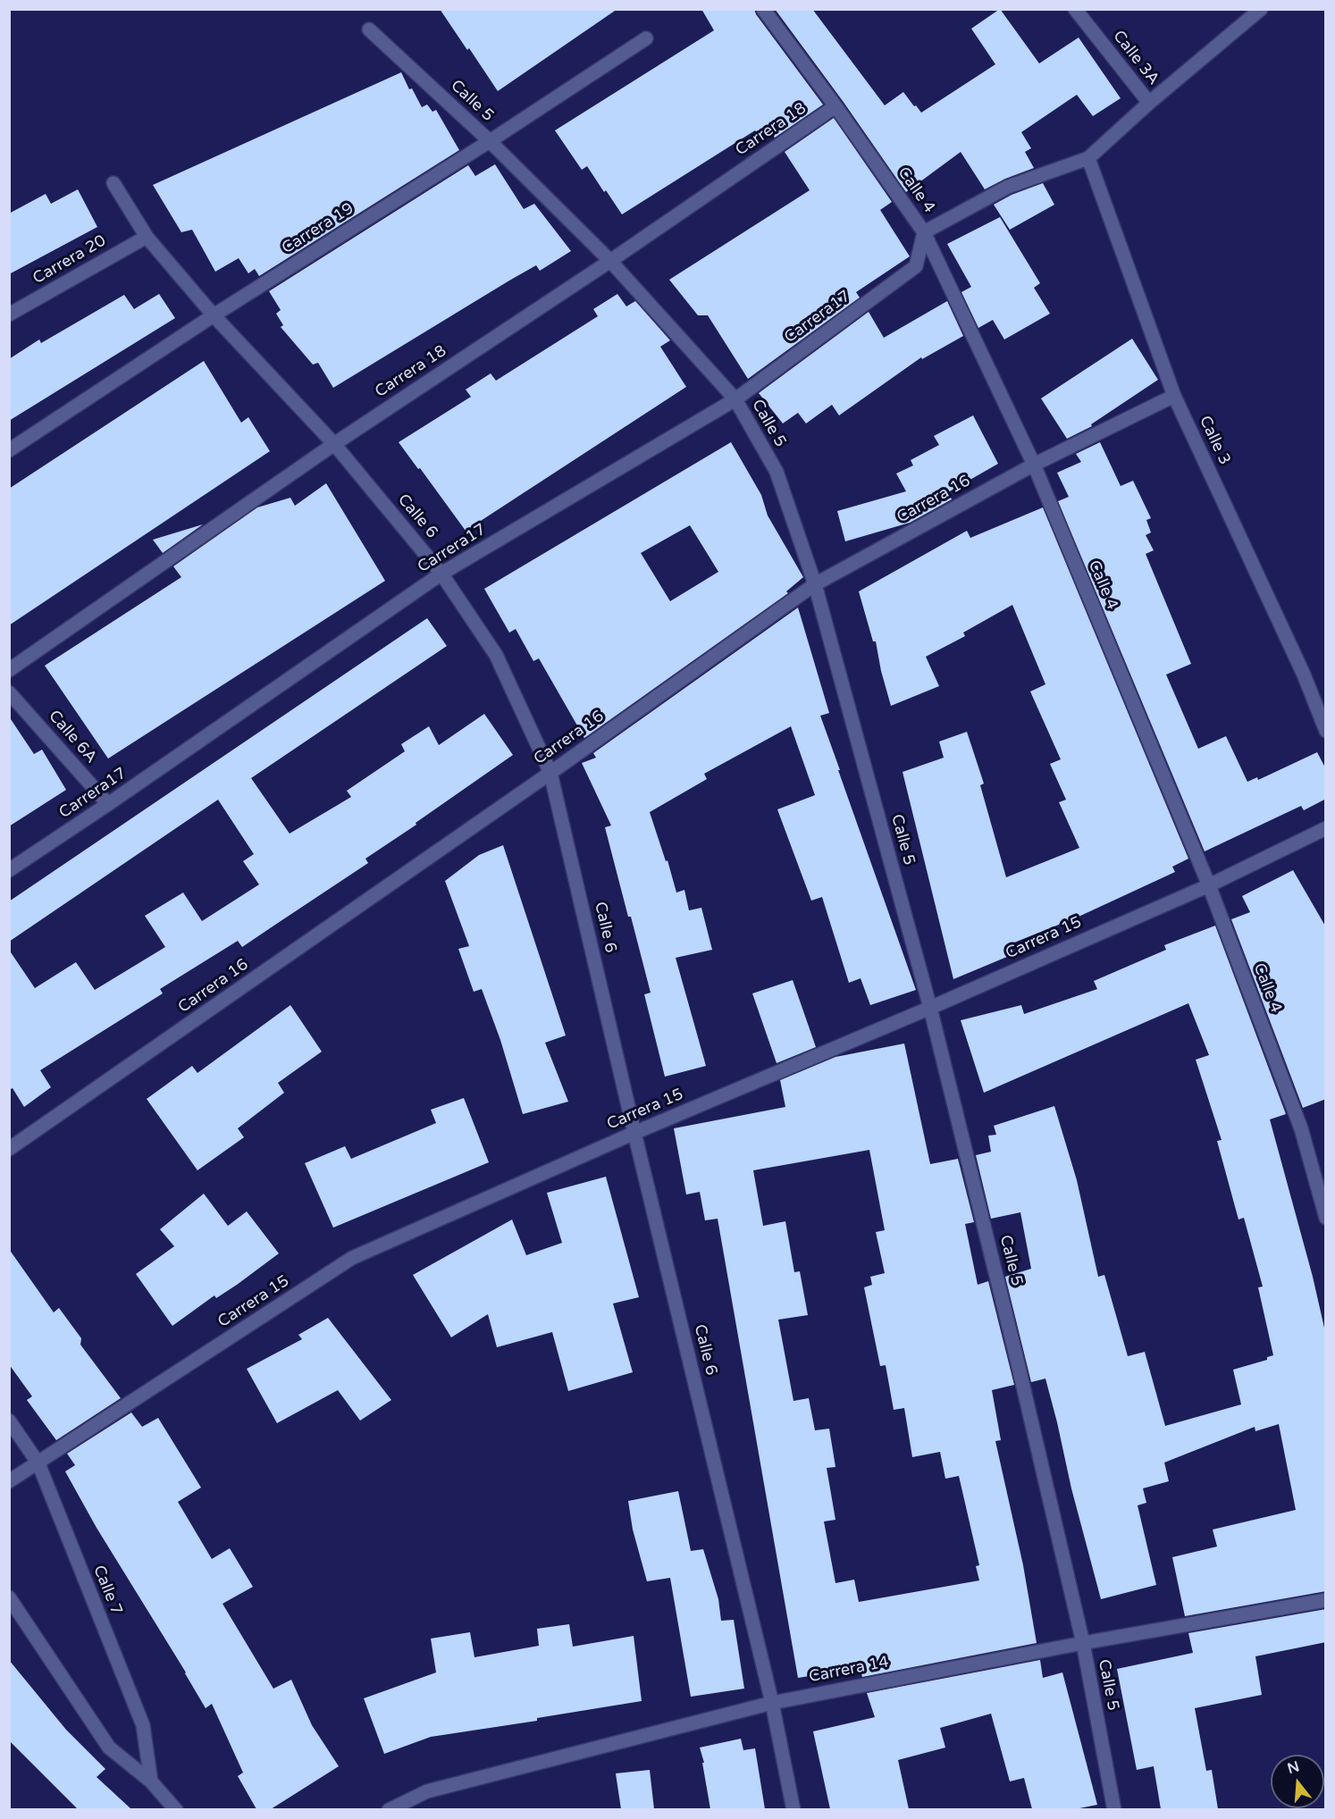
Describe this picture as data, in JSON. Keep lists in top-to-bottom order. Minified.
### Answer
{"streets":{"street":["Calle 3A","Calle 5","Carrera 18","Calle 4","Carrera 19","Carrera 20","Carrera17","Calle 3","Carrera 16","Calle 6","Calle 6A","Carrera 15","Calle 7","Carrera 14"]},"crossings":[["Calle 5","Carrera 18"],["Calle 5","Carrera 19"],["Calle 5","Carrera17"],["Calle 5","Carrera 16"],["Calle 5","Carrera 15"],["Calle 5","Carrera 14"],["Carrera 18","Calle 4"],["Carrera 18","Calle 6"],["Calle 4","Carrera17"],["Calle 4","Carrera 16"],["Calle 4","Carrera 15"],["Carrera 19","Calle 6"],["Carrera 20","Calle 6"],["Carrera17","Calle 6"],["Carrera17","Calle 6A"],["Calle 3","Carrera 16"],["Carrera 16","Calle 6"],["Calle 6","Carrera 15"],["Calle 6","Carrera 14"],["Carrera 15","Calle 7"]],"north":"top"}
